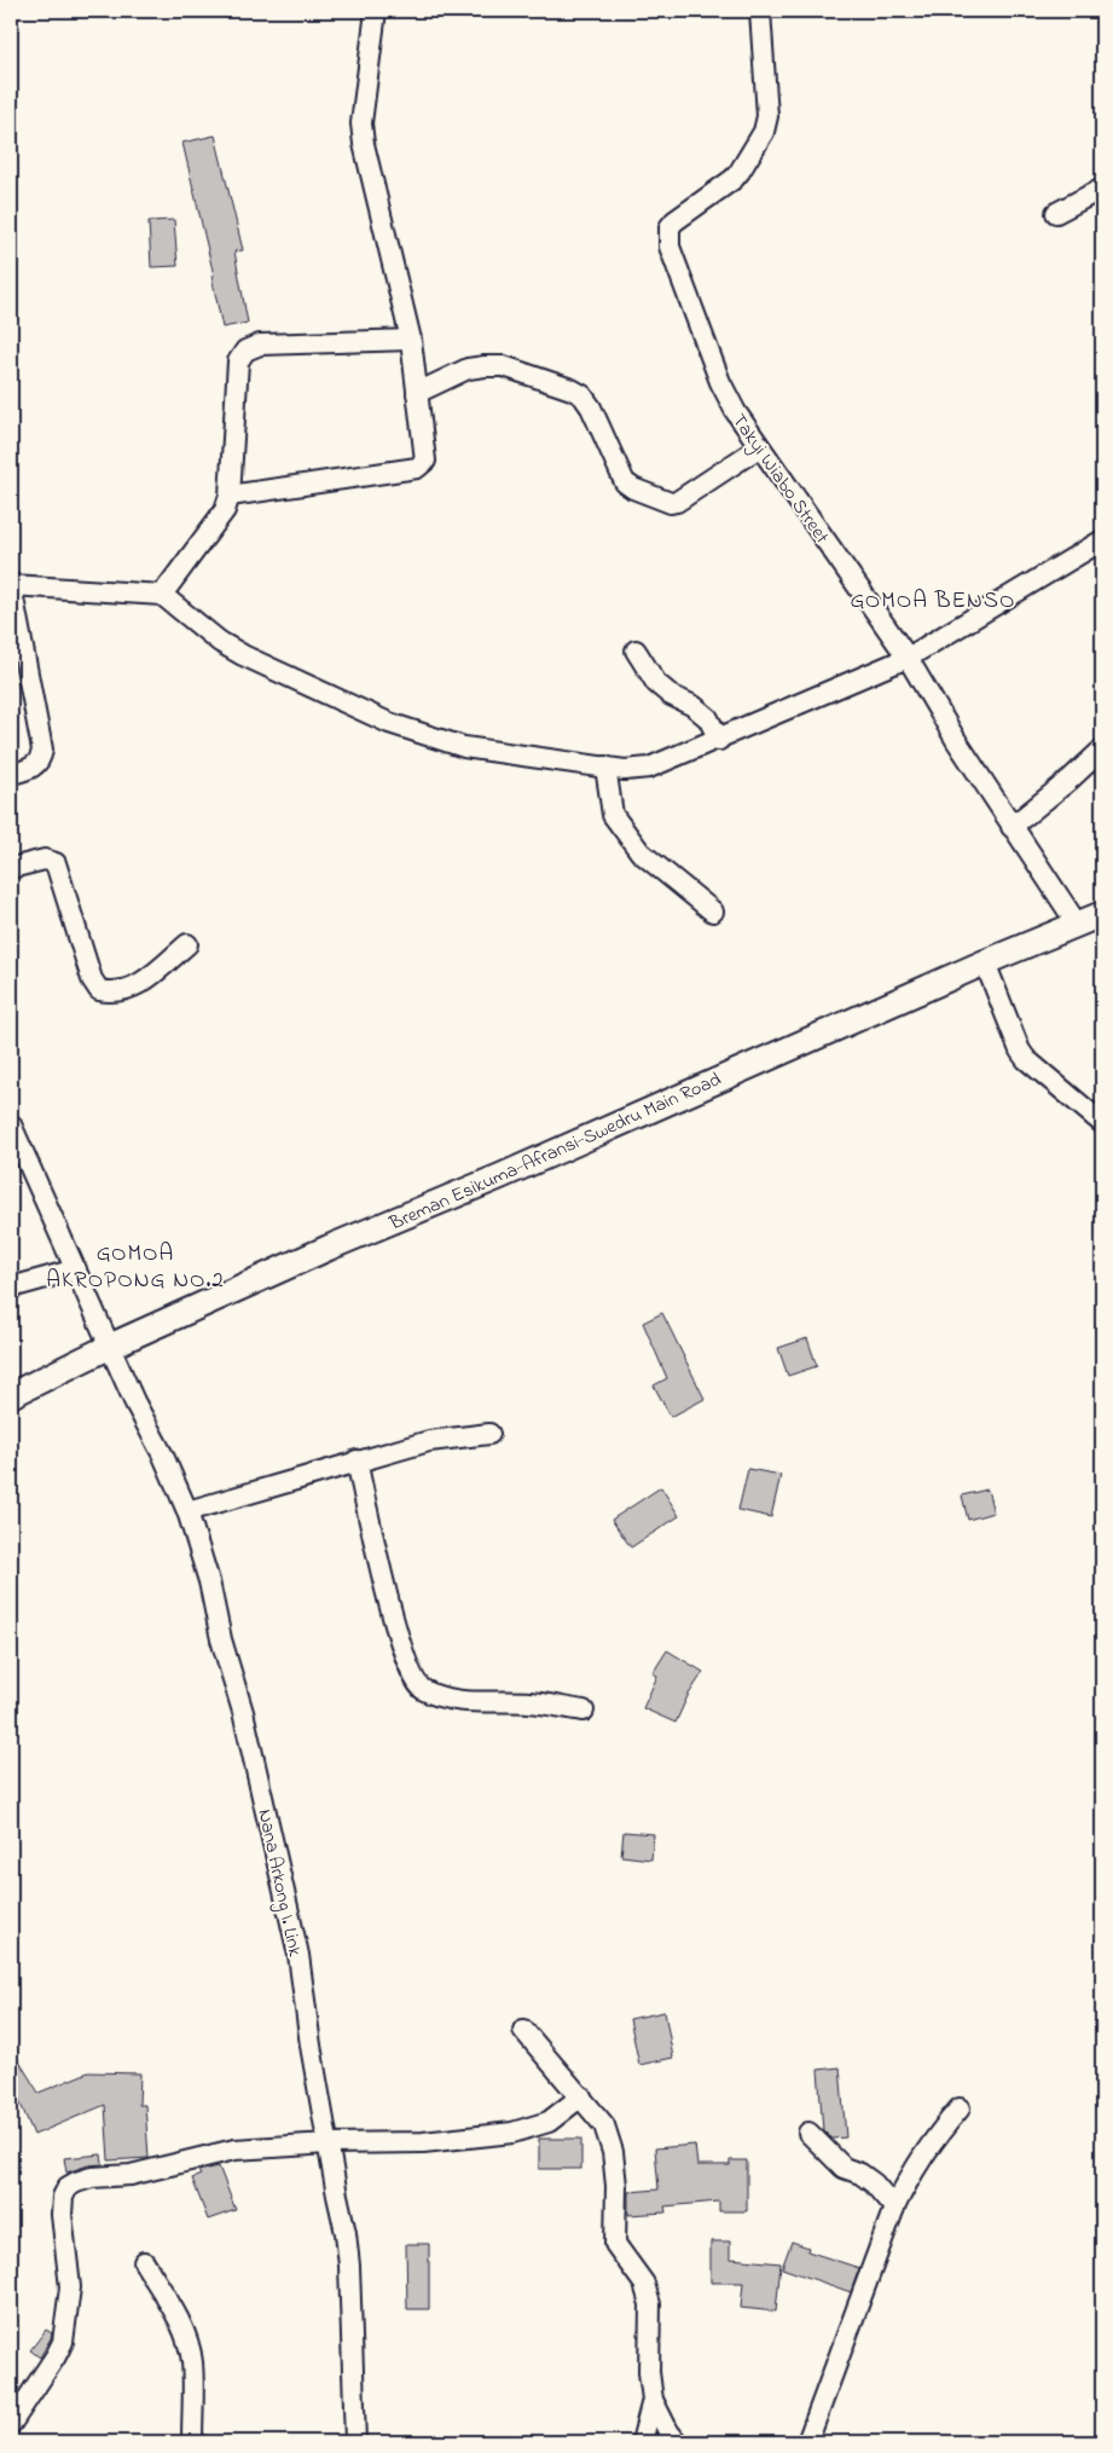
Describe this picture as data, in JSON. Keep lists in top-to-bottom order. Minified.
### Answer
{"streets":{"main road":["Breman Esikuma-Afransi-Swedru Main Road"],"street":["Takyi Wiabo Street","Nana Arkong I. Link"]},"crossings":[["Takyi Wiabo Street","Breman Esikuma-Afransi-Swedru Main Road"],["Breman Esikuma-Afransi-Swedru Main Road","Nana Arkong I. Link"]],"districts":["GOMOA BENSO","GOMOA AKROPONG NO.2"]}
